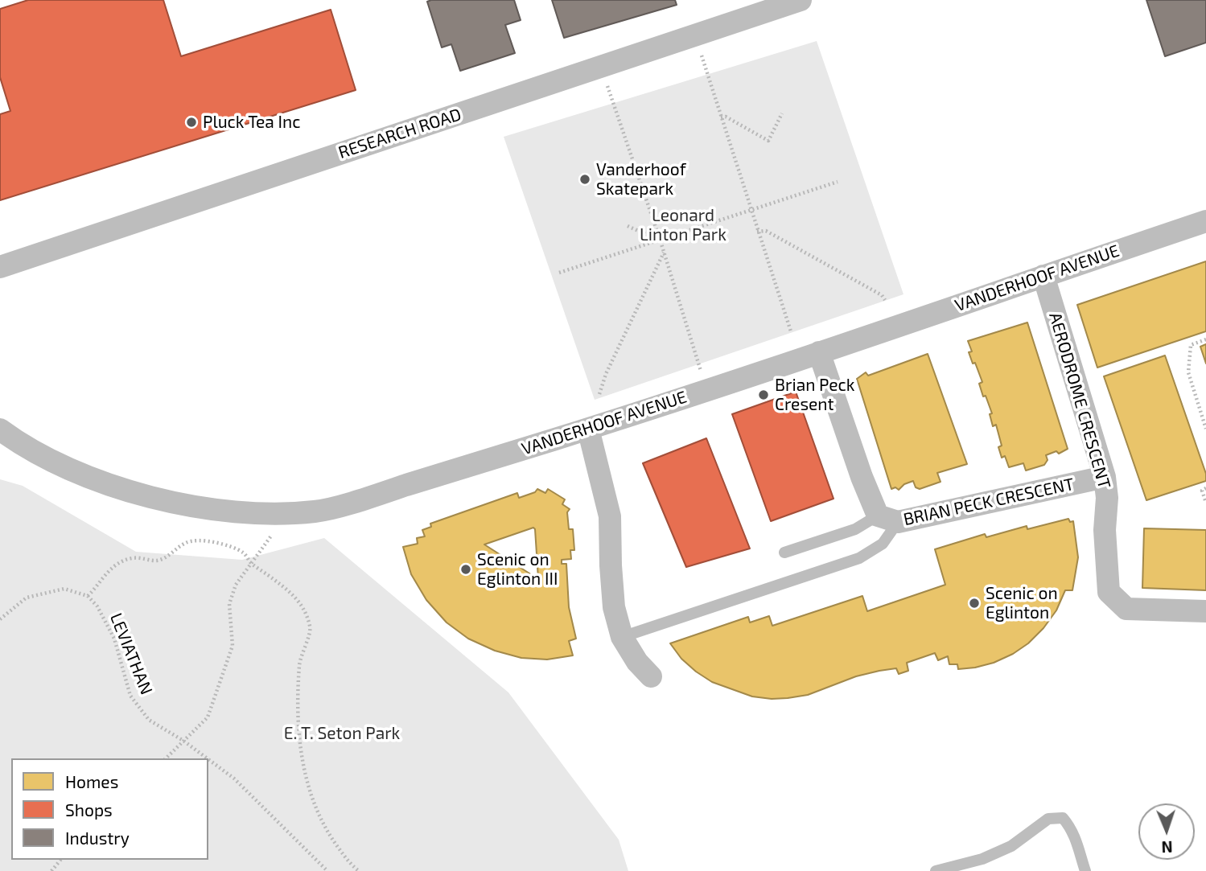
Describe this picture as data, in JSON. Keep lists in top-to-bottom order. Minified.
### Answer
{"streets":{"street":["RESEARCH ROAD","VANDERHOOF AVENUE","AERODROME CRESCENT","BRIAN PECK CRESCENT"],"path":["LEVIATHAN"]},"crossings":[["VANDERHOOF AVENUE","AERODROME CRESCENT"],["VANDERHOOF AVENUE","BRIAN PECK CRESCENT"],["AERODROME CRESCENT","BRIAN PECK CRESCENT"]],"parks":["Leonard Linton Park","E. T. Seton Park"],"places":["Pluck Tea Inc","Vanderhoof Skatepark","Brian Peck Cresent","Scenic on Eglinton III","Scenic on Eglinton"],"legend":["Homes","Shops","Industry"],"north":"bottom"}
